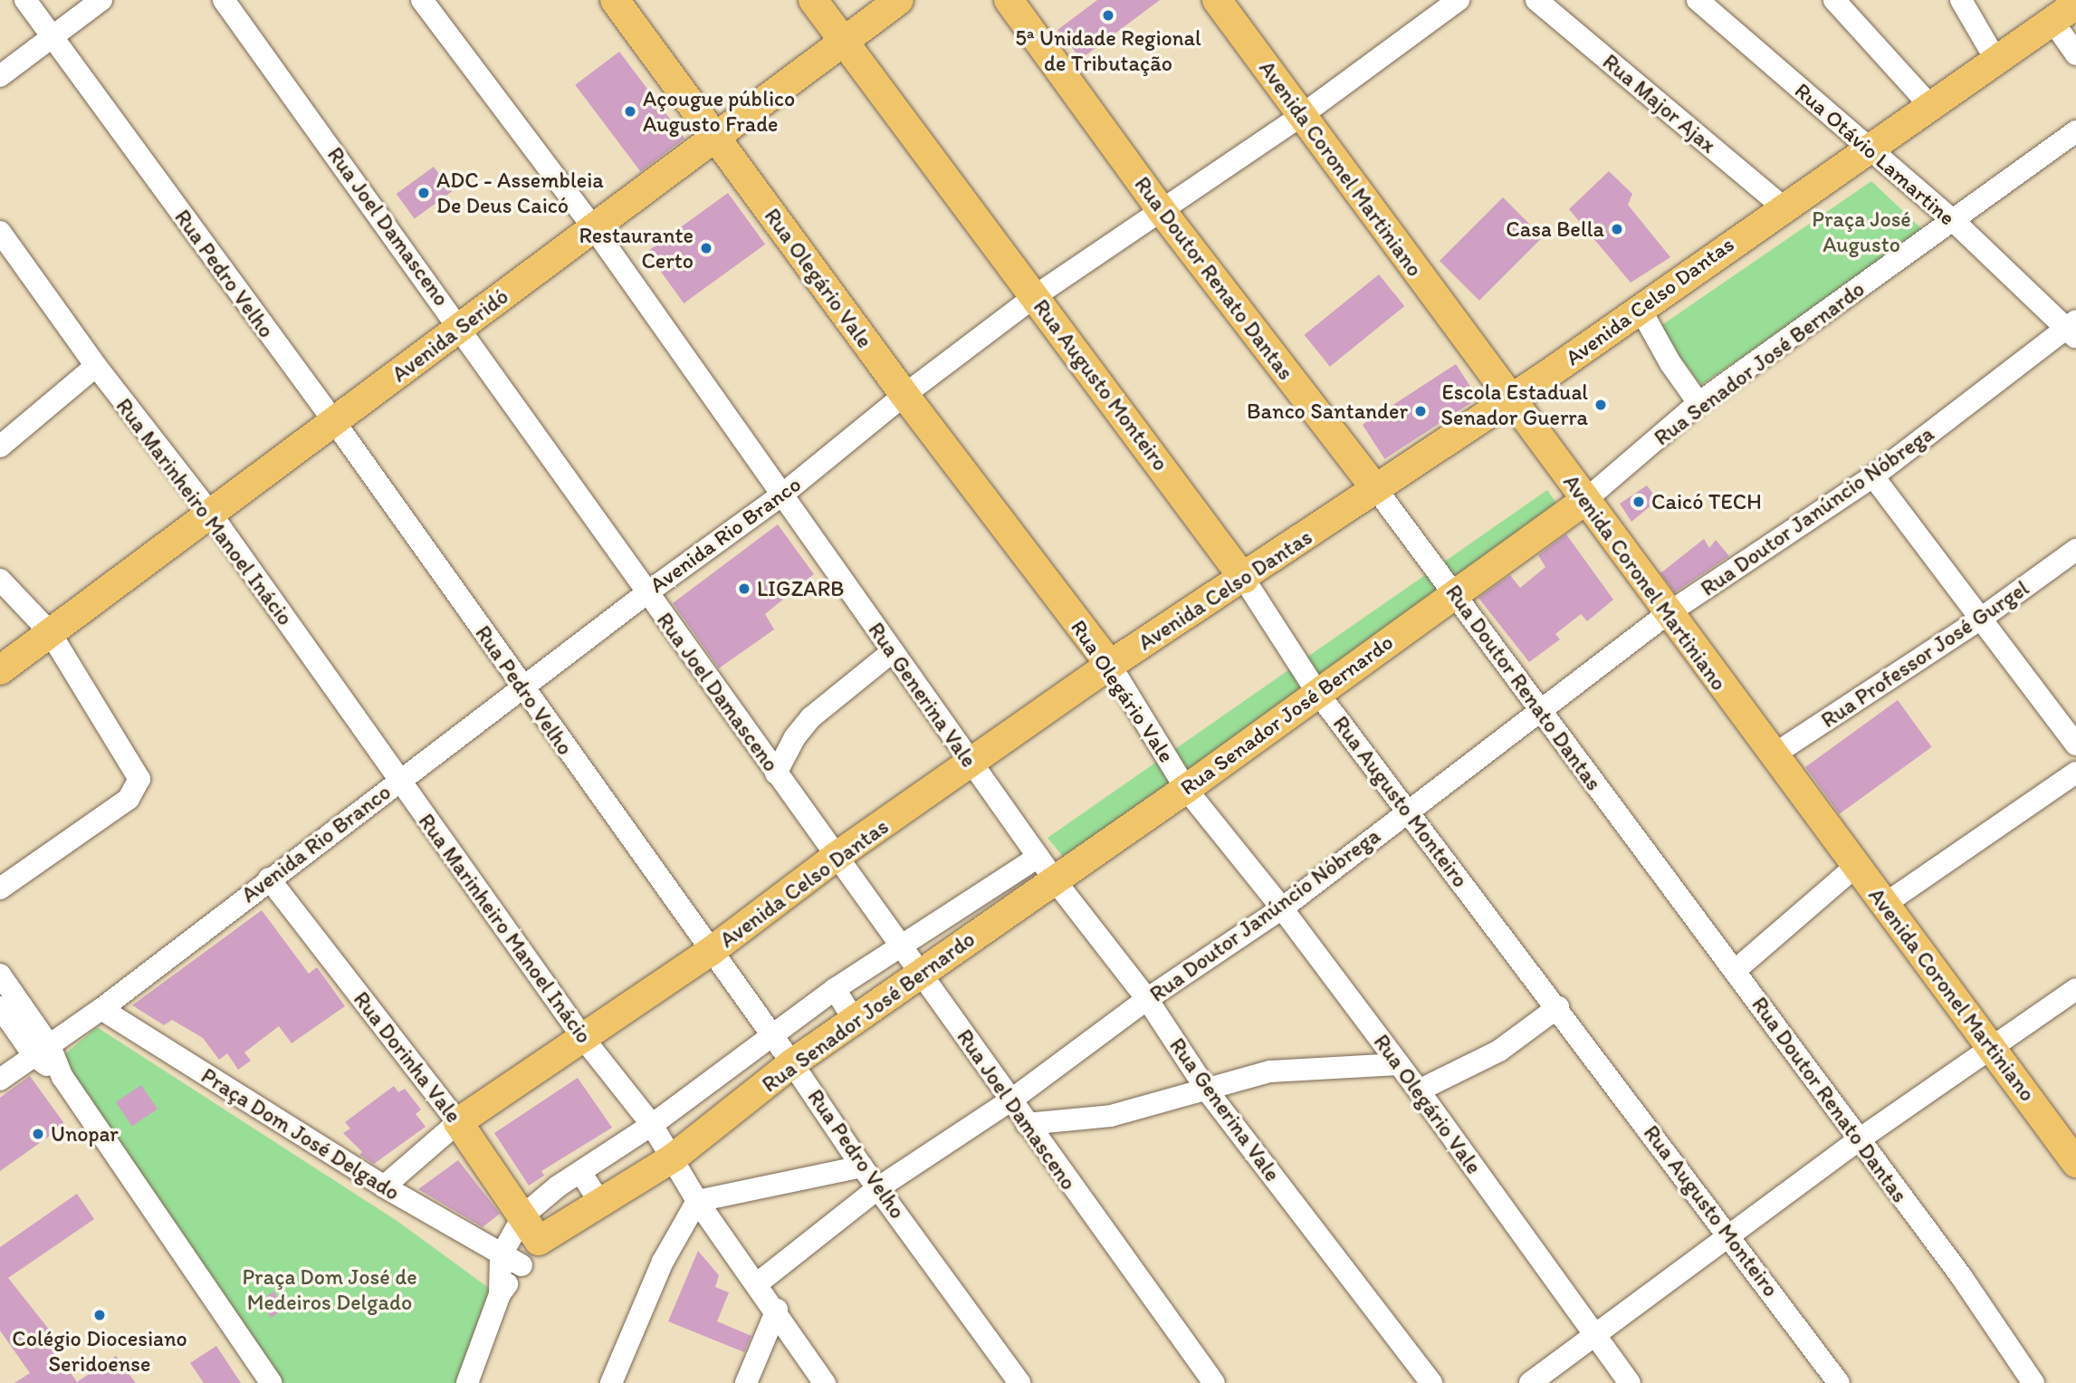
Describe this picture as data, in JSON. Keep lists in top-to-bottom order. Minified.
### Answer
{"streets":{"main road":["Avenida Coronel Martiniano","Rua Olegário Vale","Rua Doutor Renato Dantas","Avenida Celso Dantas","Avenida Seridó","Rua Senador José Bernardo","Rua Augusto Monteiro","Rua Dorinha Vale"],"street":["Rua Major Ajax","Rua Otávio Lamartine","Rua Joel Damasceno","Rua Pedro Velho","Rua Doutor Janúncio Nóbrega","Rua Marinheiro Manoel Inácio","Avenida Rio Branco","Rua Professor José Gurgel","Rua Generina Vale","Praça Dom José Delgado"]},"crossings":[["Rua Major Ajax","Avenida Celso Dantas"],["Rua Otávio Lamartine","Avenida Celso Dantas"],["Rua Otávio Lamartine","Rua Senador José Bernardo"],["Rua Otávio Lamartine","Rua Doutor Janúncio Nóbrega"],["Avenida Coronel Martiniano","Avenida Celso Dantas"],["Avenida Coronel Martiniano","Rua Senador José Bernardo"],["Avenida Coronel Martiniano","Rua Doutor Janúncio Nóbrega"],["Avenida Coronel Martiniano","Avenida Rio Branco"],["Avenida Coronel Martiniano","Rua Professor José Gurgel"],["Rua Joel Damasceno","Avenida Celso Dantas"],["Rua Joel Damasceno","Avenida Seridó"],["Rua Joel Damasceno","Rua Senador José Bernardo"],["Rua Joel Damasceno","Rua Doutor Janúncio Nóbrega"],["Rua Joel Damasceno","Avenida Rio Branco"],["Rua Pedro Velho","Avenida Celso Dantas"],["Rua Pedro Velho","Avenida Seridó"],["Rua Pedro Velho","Rua Senador José Bernardo"],["Rua Pedro Velho","Rua Doutor Janúncio Nóbrega"],["Rua Pedro Velho","Avenida Rio Branco"],["Rua Olegário Vale","Avenida Celso Dantas"],["Rua Olegário Vale","Avenida Seridó"],["Rua Olegário Vale","Rua Senador José Bernardo"],["Rua Olegário Vale","Rua Doutor Janúncio Nóbrega"],["Rua Olegário Vale","Avenida Rio Branco"],["Rua Doutor Renato Dantas","Avenida Celso Dantas"],["Rua Doutor Renato Dantas","Rua Senador José Bernardo"],["Rua Doutor Renato Dantas","Rua Doutor Janúncio Nóbrega"],["Rua Doutor Renato Dantas","Avenida Rio Branco"],["Avenida Celso Dantas","Rua Augusto Monteiro"],["Avenida Celso Dantas","Rua Marinheiro Manoel Inácio"],["Avenida Celso Dantas","Rua Generina Vale"],["Avenida Celso Dantas","Rua Dorinha Vale"],["Avenida Celso Dantas","Praça Dom José Delgado"],["Avenida Seridó","Rua Augusto Monteiro"],["Avenida Seridó","Rua Marinheiro Manoel Inácio"],["Avenida Seridó","Rua Generina Vale"],["Rua Senador José Bernardo","Rua Augusto Monteiro"],["Rua Senador José Bernardo","Rua Marinheiro Manoel Inácio"],["Rua Senador José Bernardo","Rua Generina Vale"],["Rua Senador José Bernardo","Rua Dorinha Vale"],["Rua Senador José Bernardo","Praça Dom José Delgado"],["Rua Augusto Monteiro","Rua Doutor Janúncio Nóbrega"],["Rua Augusto Monteiro","Avenida Rio Branco"],["Rua Doutor Janúncio Nóbrega","Rua Marinheiro Manoel Inácio"],["Rua Doutor Janúncio Nóbrega","Rua Generina Vale"],["Rua Marinheiro Manoel Inácio","Avenida Rio Branco"],["Avenida Rio Branco","Rua Generina Vale"],["Avenida Rio Branco","Rua Dorinha Vale"],["Avenida Rio Branco","Praça Dom José Delgado"]],"parks":["Praça José Augusto","Praça Dom José de Medeiros Delgado"],"places":["5ª Unidade Regional de Tributação","Açougue público Augusto Frade","ADC - Assembleia De Deus Caicó","Casa Bella","Restaurante Certo","Escola Estadual Senador Guerra","Banco Santander","Caicó TECH","LIGZARB","Unopar","Colégio Diocesiano Seridoense"]}
